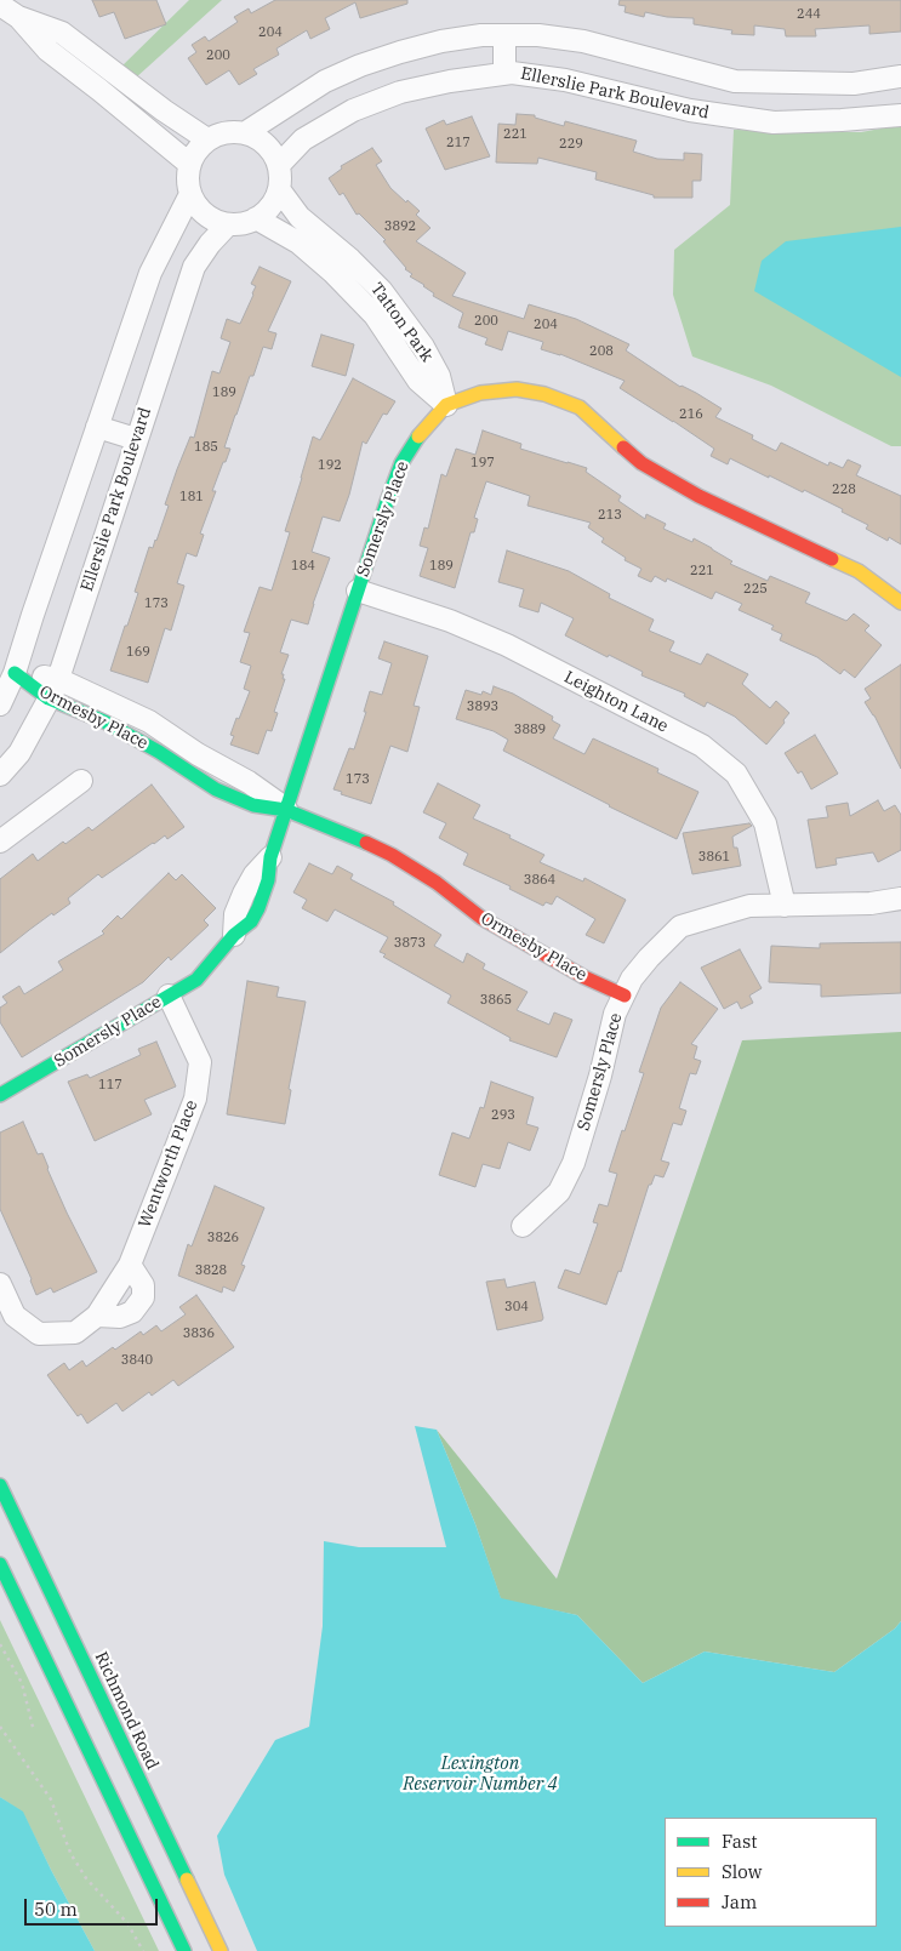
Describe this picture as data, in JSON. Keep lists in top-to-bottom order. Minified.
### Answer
{"streets":{"main road":["Somersly Place","Ormesby Place","Richmond Road"],"street":["Ellerslie Park Boulevard","Tatton Park","Leighton Lane","Wentworth Place"]},"crossings":[["Ellerslie Park Boulevard","Tatton Park"],["Ellerslie Park Boulevard","Ormesby Place"],["Tatton Park","Somersly Place"],["Somersly Place","Leighton Lane"],["Somersly Place","Ormesby Place"],["Somersly Place","Wentworth Place"]],"water":["Lexington Reservoir Number 4"],"house_numbers":["244","204","200","221","217","229","3892","200","204","208","189","216","185","197","192","228","181","213","184","189","221","225","173","169","3893","3889","173","3861","3864","3873","3865","117","293","3826","3828","304","3836","3840"],"legend":["Fast","Slow","Jam"],"scale_bar":"50 m"}
